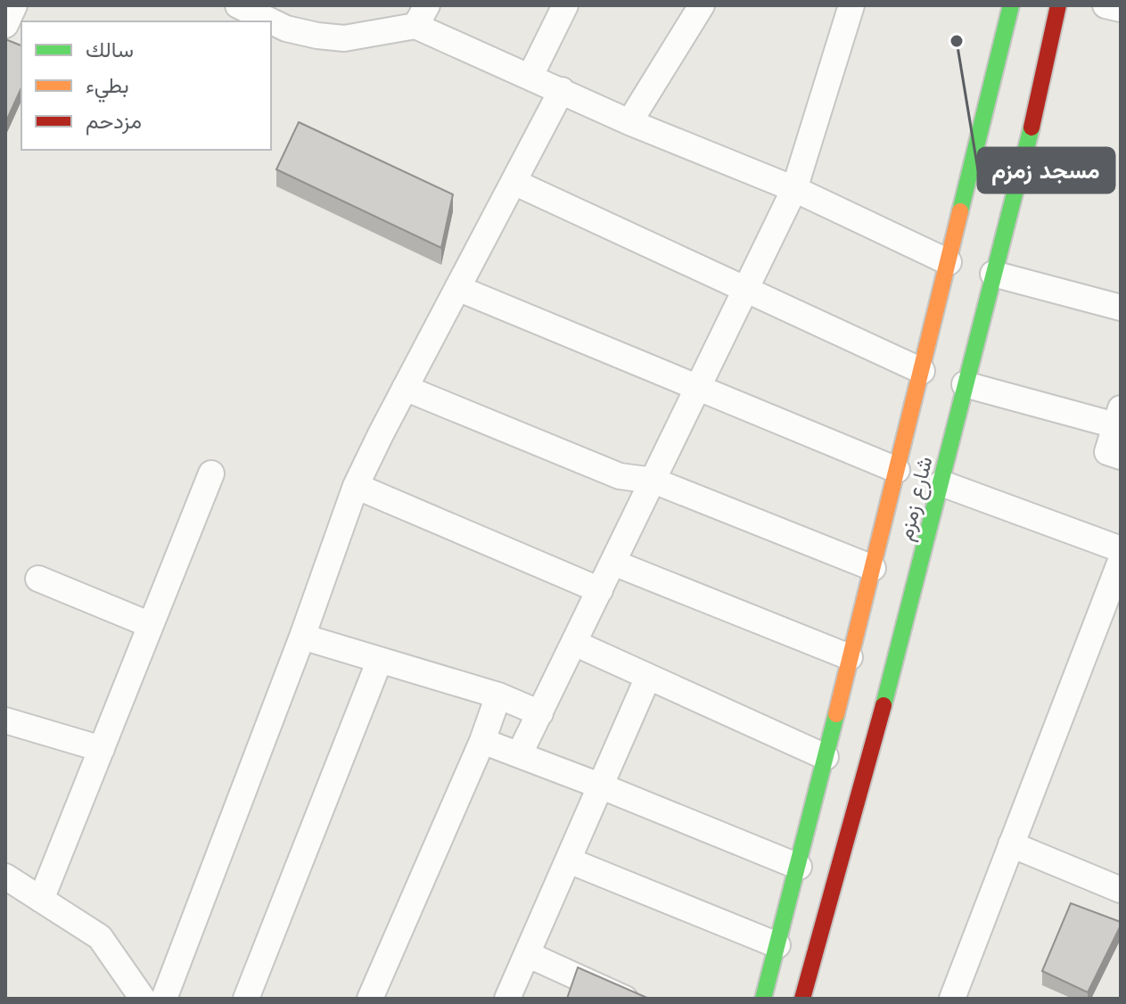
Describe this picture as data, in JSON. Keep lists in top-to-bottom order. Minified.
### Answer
{"streets":{"main road":["شارع زمزم"]},"places":["مسجد زمزم"],"legend":["سالك","بطيء","مزدحم"]}
